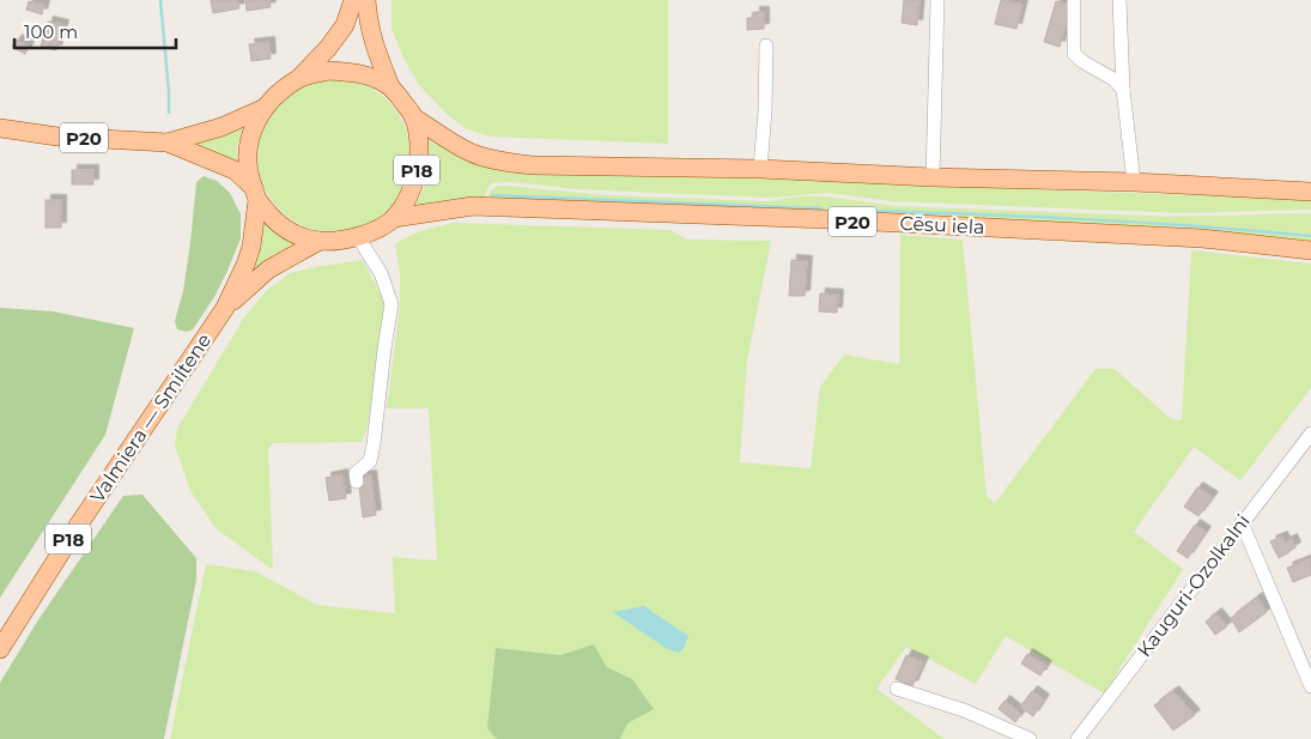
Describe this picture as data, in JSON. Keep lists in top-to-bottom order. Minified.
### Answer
{"streets":{"main road":["P20","P18","Cēsu iela","Valmiera — Smiltene"],"street":["Kauguri-Ozolkalni"]},"crossings":[["P20","P18"],["P20","Cēsu iela"],["P20","Valmiera — Smiltene"],["P18","Cēsu iela"],["P18","Valmiera — Smiltene"],["Cēsu iela","Valmiera — Smiltene"]],"scale_bar":"100 m"}
